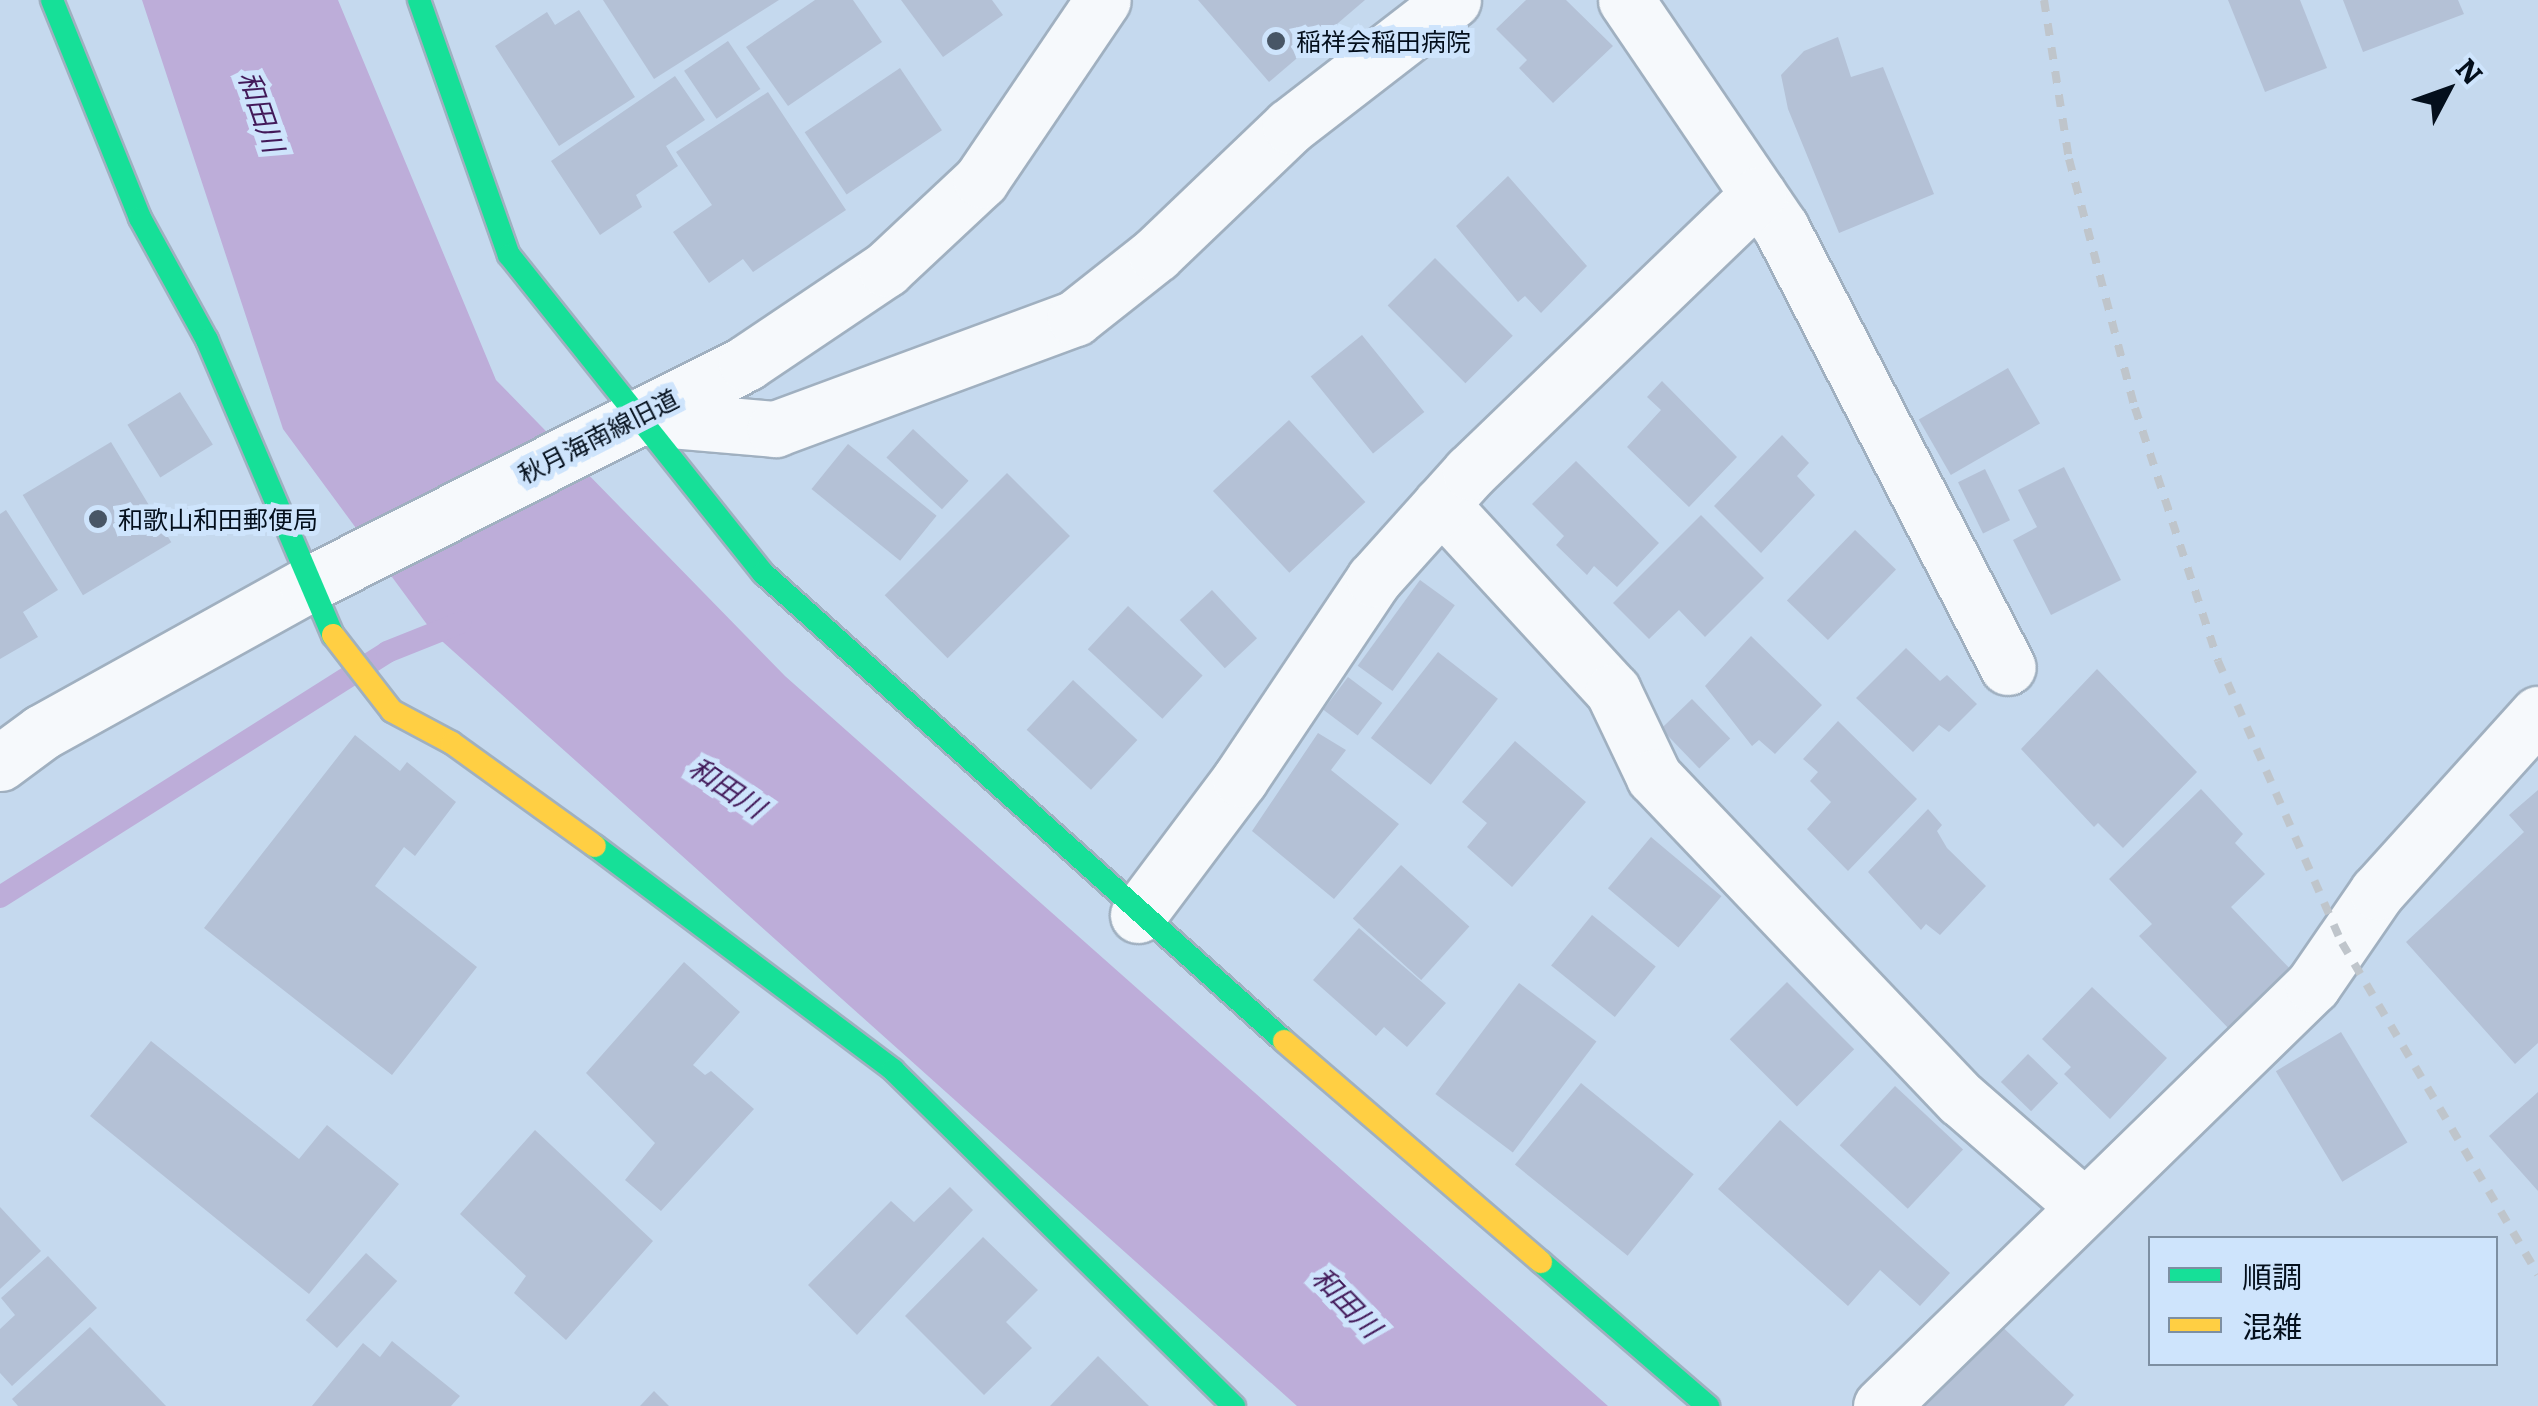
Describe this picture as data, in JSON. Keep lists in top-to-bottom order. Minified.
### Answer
{"streets":{"street":["秋月海南線旧道"]},"water":["和田川"],"places":["稲祥会稲田病院","和歌山和田郵便局"],"legend":["順調","混雑"],"north":"top right"}
